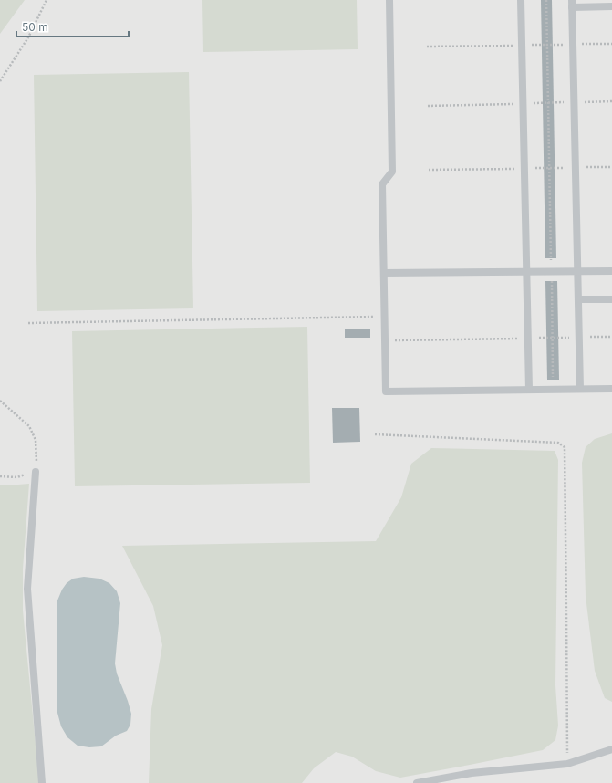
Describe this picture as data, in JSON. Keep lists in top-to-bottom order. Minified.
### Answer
{"scale_bar":"50 m"}
